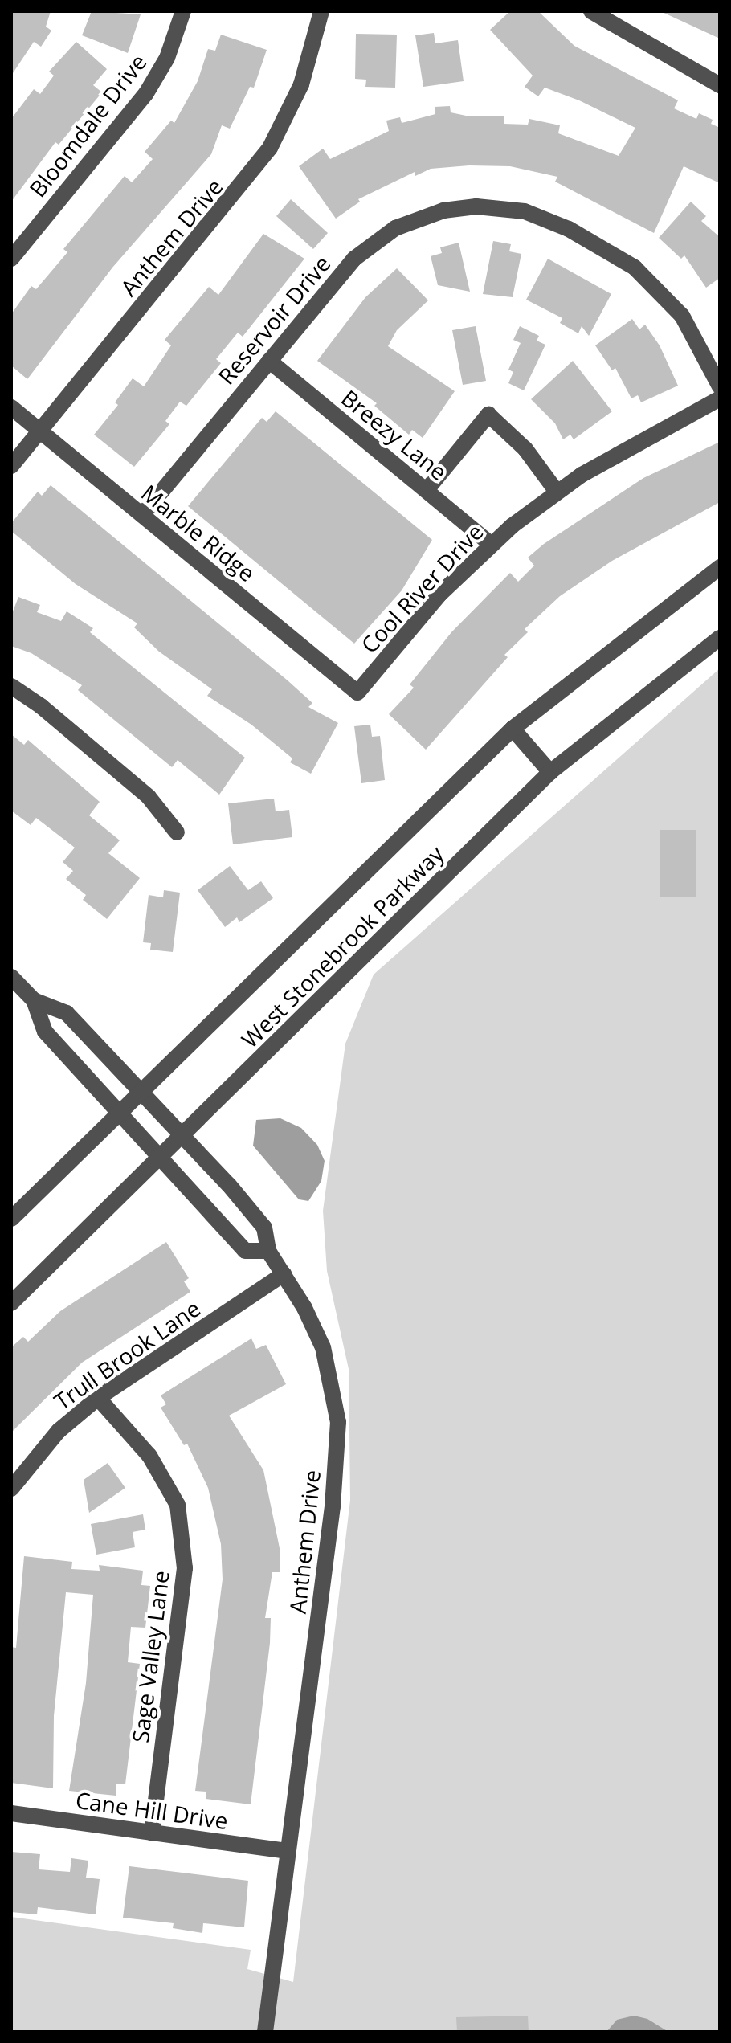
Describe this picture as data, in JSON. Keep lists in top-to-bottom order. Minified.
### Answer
{"streets":{"street":["Bloomdale Drive","Anthem Drive","Reservoir Drive","Breezy Lane","Marble Ridge","Cool River Drive","West Stonebrook Parkway","Trull Brook Lane","Sage Valley Lane","Cane Hill Drive"]},"crossings":[["Anthem Drive","Marble Ridge"],["Anthem Drive","West Stonebrook Parkway"],["Anthem Drive","Trull Brook Lane"],["Anthem Drive","Cane Hill Drive"],["Reservoir Drive","Breezy Lane"],["Reservoir Drive","Marble Ridge"],["Breezy Lane","Cool River Drive"],["Marble Ridge","Cool River Drive"],["Trull Brook Lane","Sage Valley Lane"],["Sage Valley Lane","Cane Hill Drive"]]}
